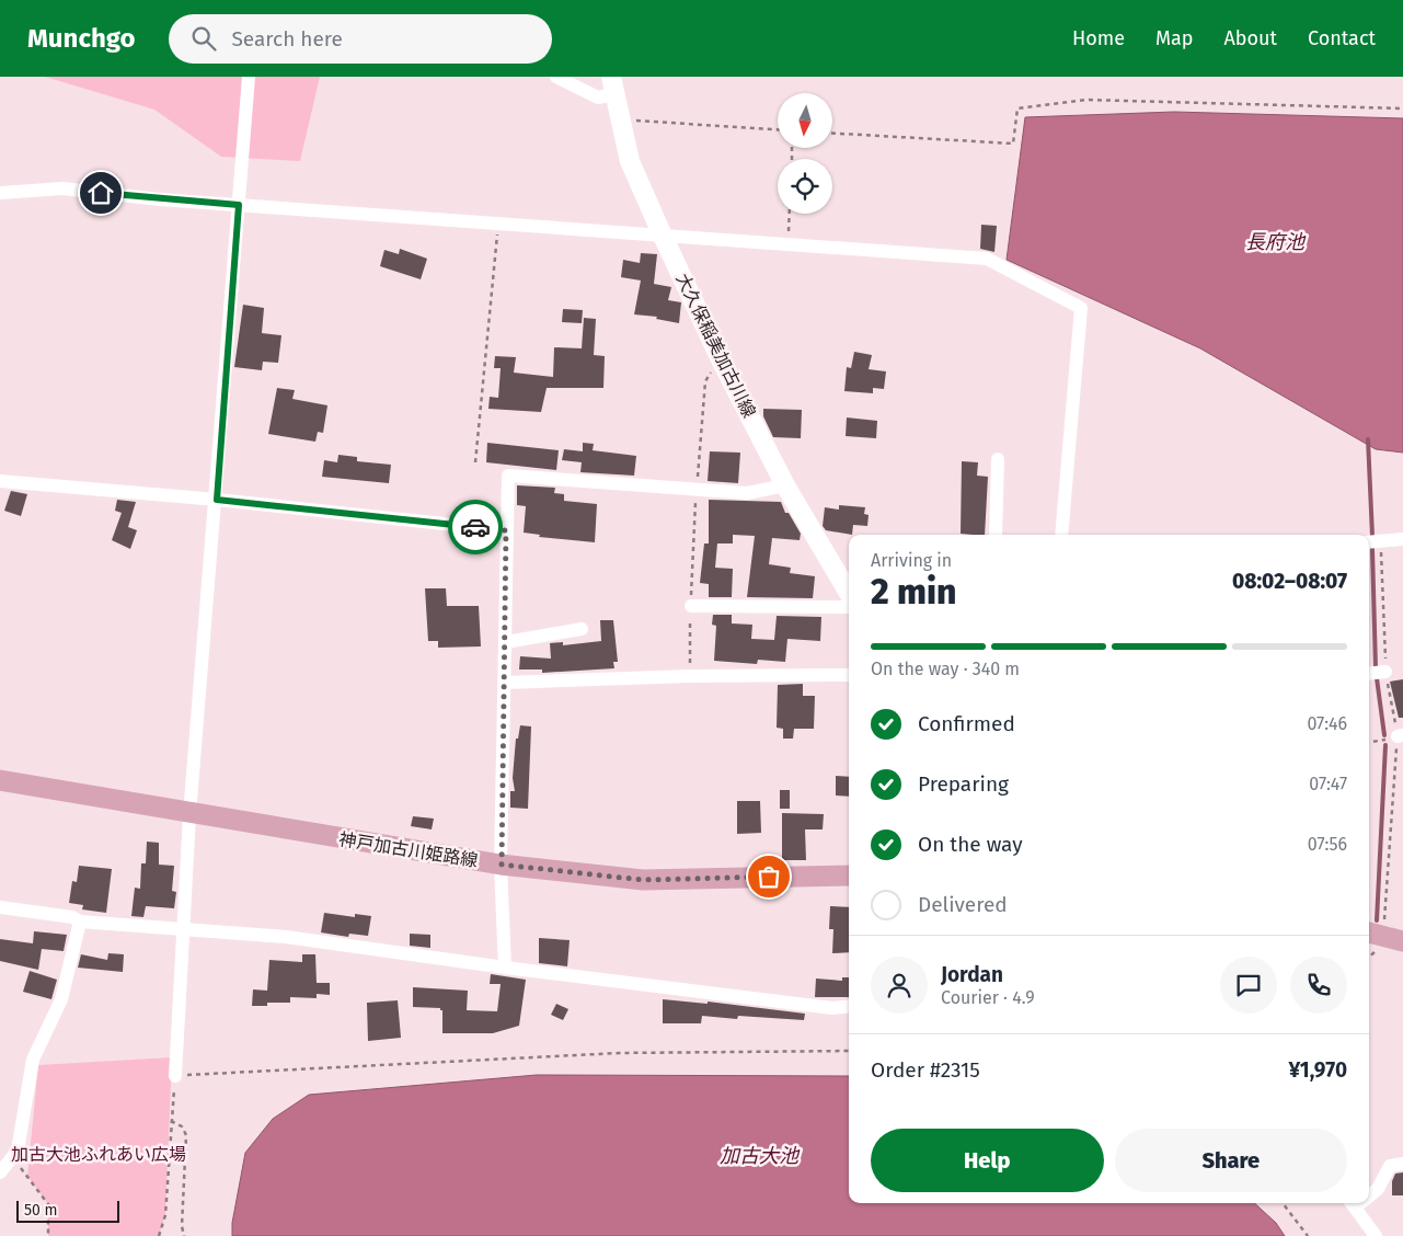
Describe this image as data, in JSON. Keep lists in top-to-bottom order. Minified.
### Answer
{"streets":{"main road":["大久保稲美加古川線","神戸加古川姫路線"]},"water":["長府池","加古大池"],"parks":["加古大池ふれあい広場"],"scale_bar":"50 m","north":"bottom","page":{"header":"Munchgo","search":"Search here","nav":["Home","Map","About","Contact"],"heading":["2 min","Arriving in","08:02–08:07"],"panel":["Jordan","Courier · 4.9","Order #2315","¥1,970"],"bar":"On the way · 340 m","list":[["Confirmed","07:46"],["Preparing","07:47"],["On the way","07:56"],"Delivered"],"buttons":["Help","Share"],"scale":"50 m"}}
